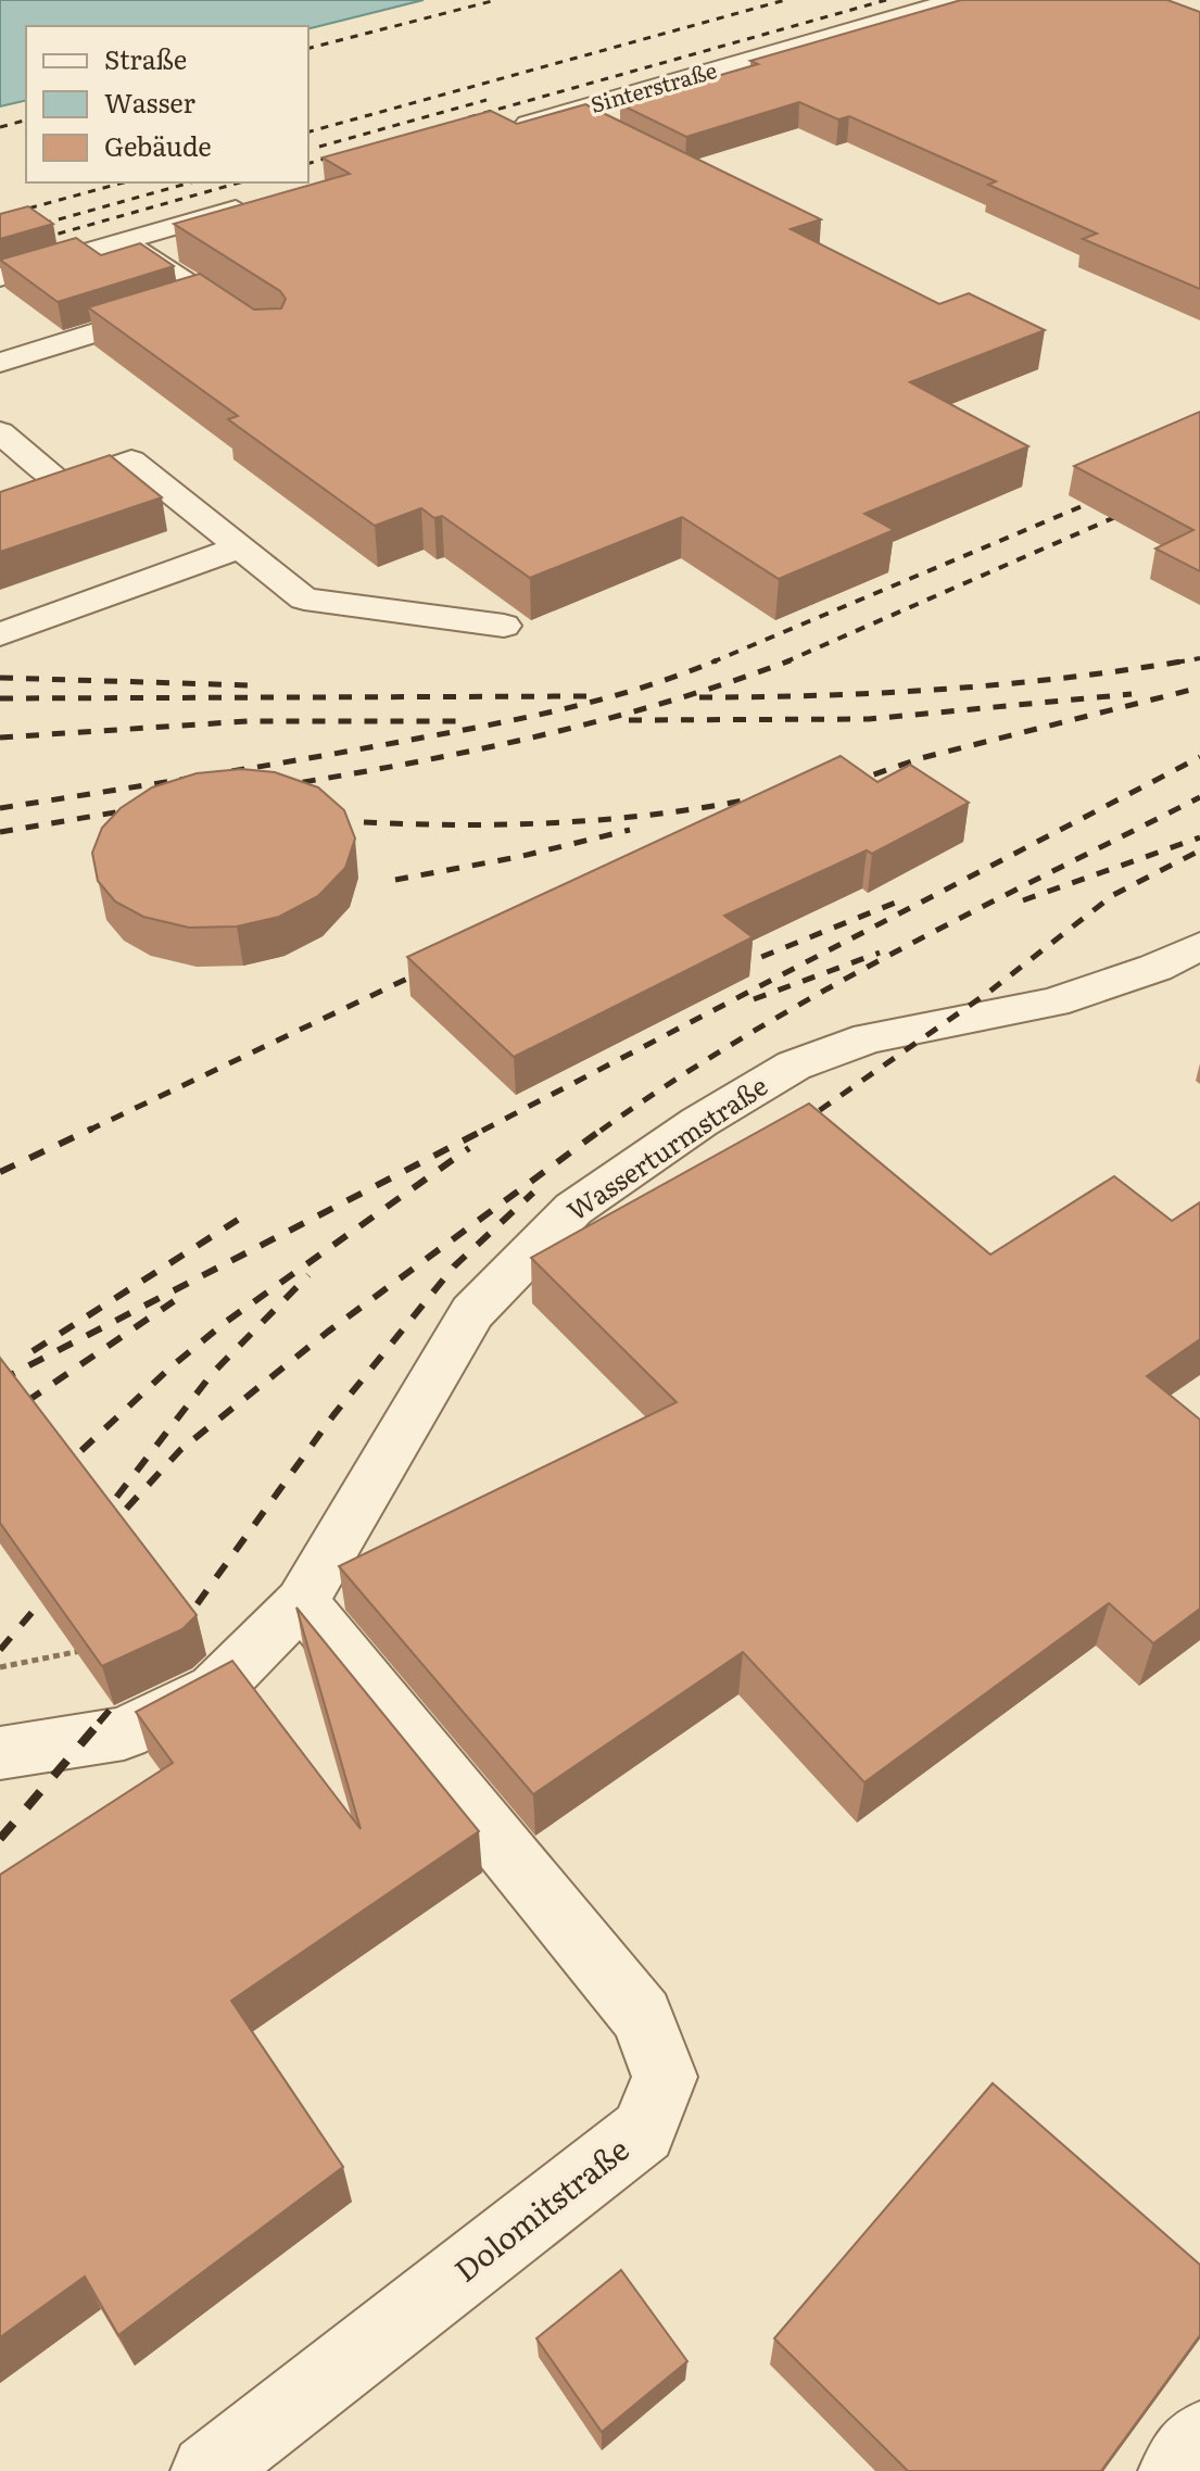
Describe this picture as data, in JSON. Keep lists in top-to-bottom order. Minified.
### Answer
{"streets":{"street":["Sinterstraße","Wasserturmstraße","Dolomitstraße"]},"crossings":[["Wasserturmstraße","Dolomitstraße"]],"legend":["Straße","Wasser","Gebäude"]}
